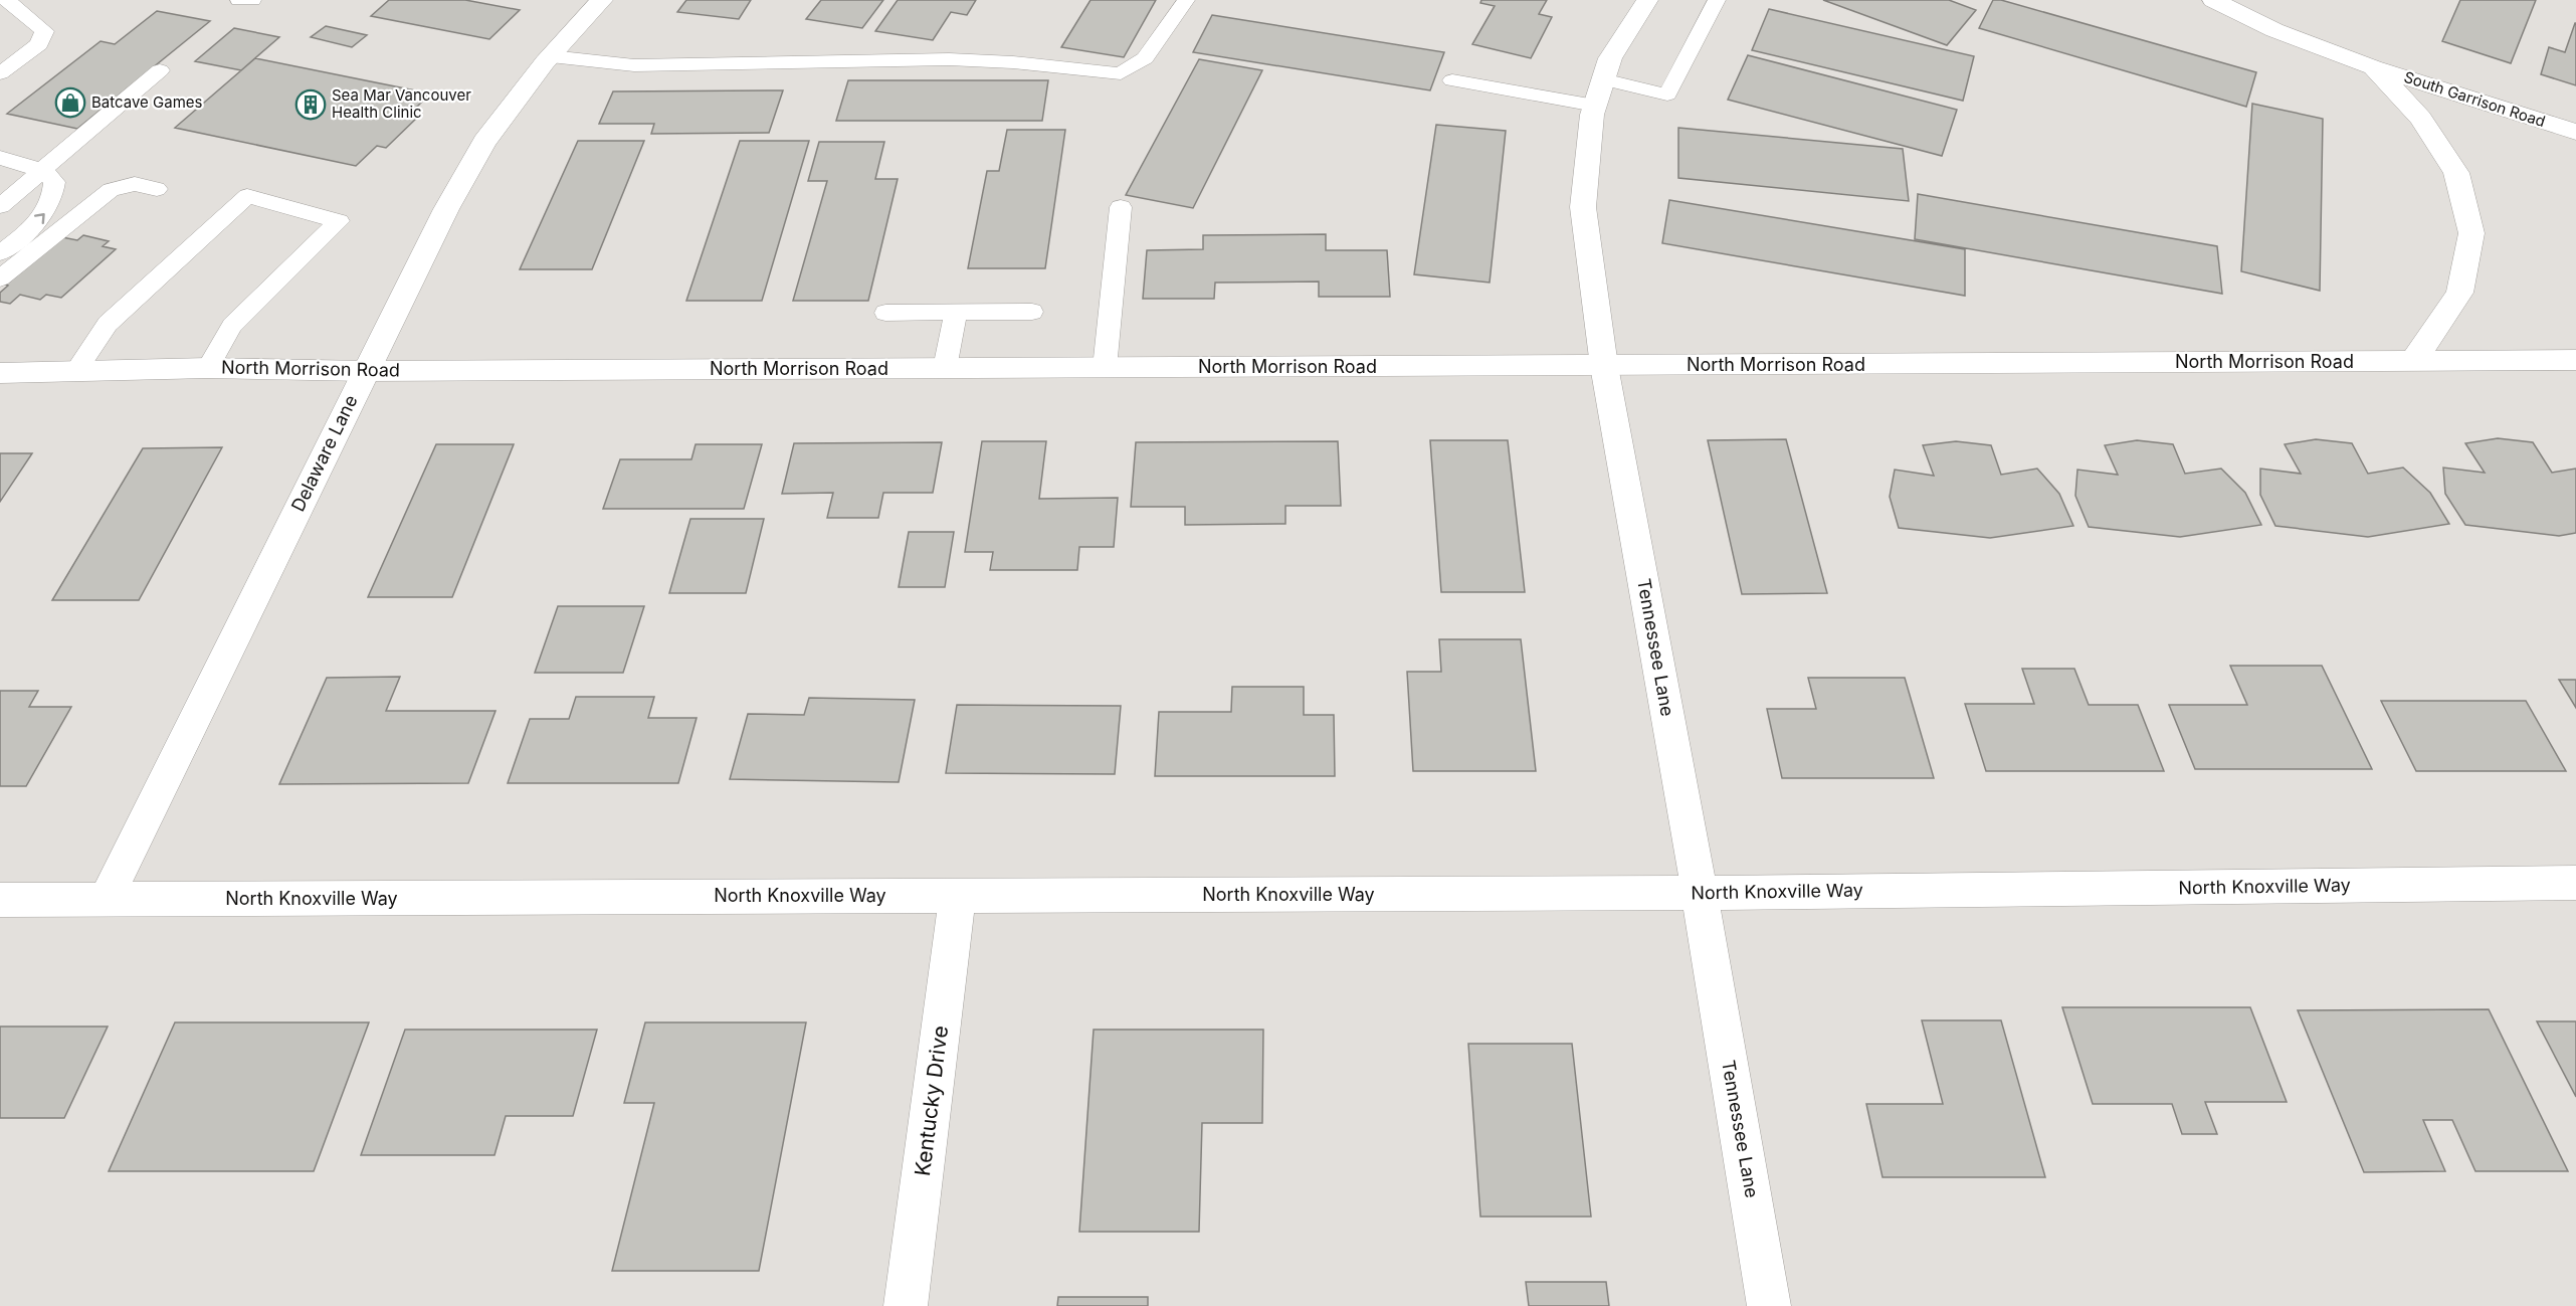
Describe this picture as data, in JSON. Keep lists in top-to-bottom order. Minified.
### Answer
{"streets":{"street":["South Garrison Road","North Morrison Road","Delaware Lane","Tennessee Lane","North Knoxville Way","Kentucky Drive"]},"crossings":[["North Morrison Road","Delaware Lane"],["North Morrison Road","Tennessee Lane"],["Delaware Lane","North Knoxville Way"],["Tennessee Lane","North Knoxville Way"],["North Knoxville Way","Kentucky Drive"]],"places":{"shop":["Batcave Games"],"building":["Sea Mar Vancouver Health Clinic"]}}
